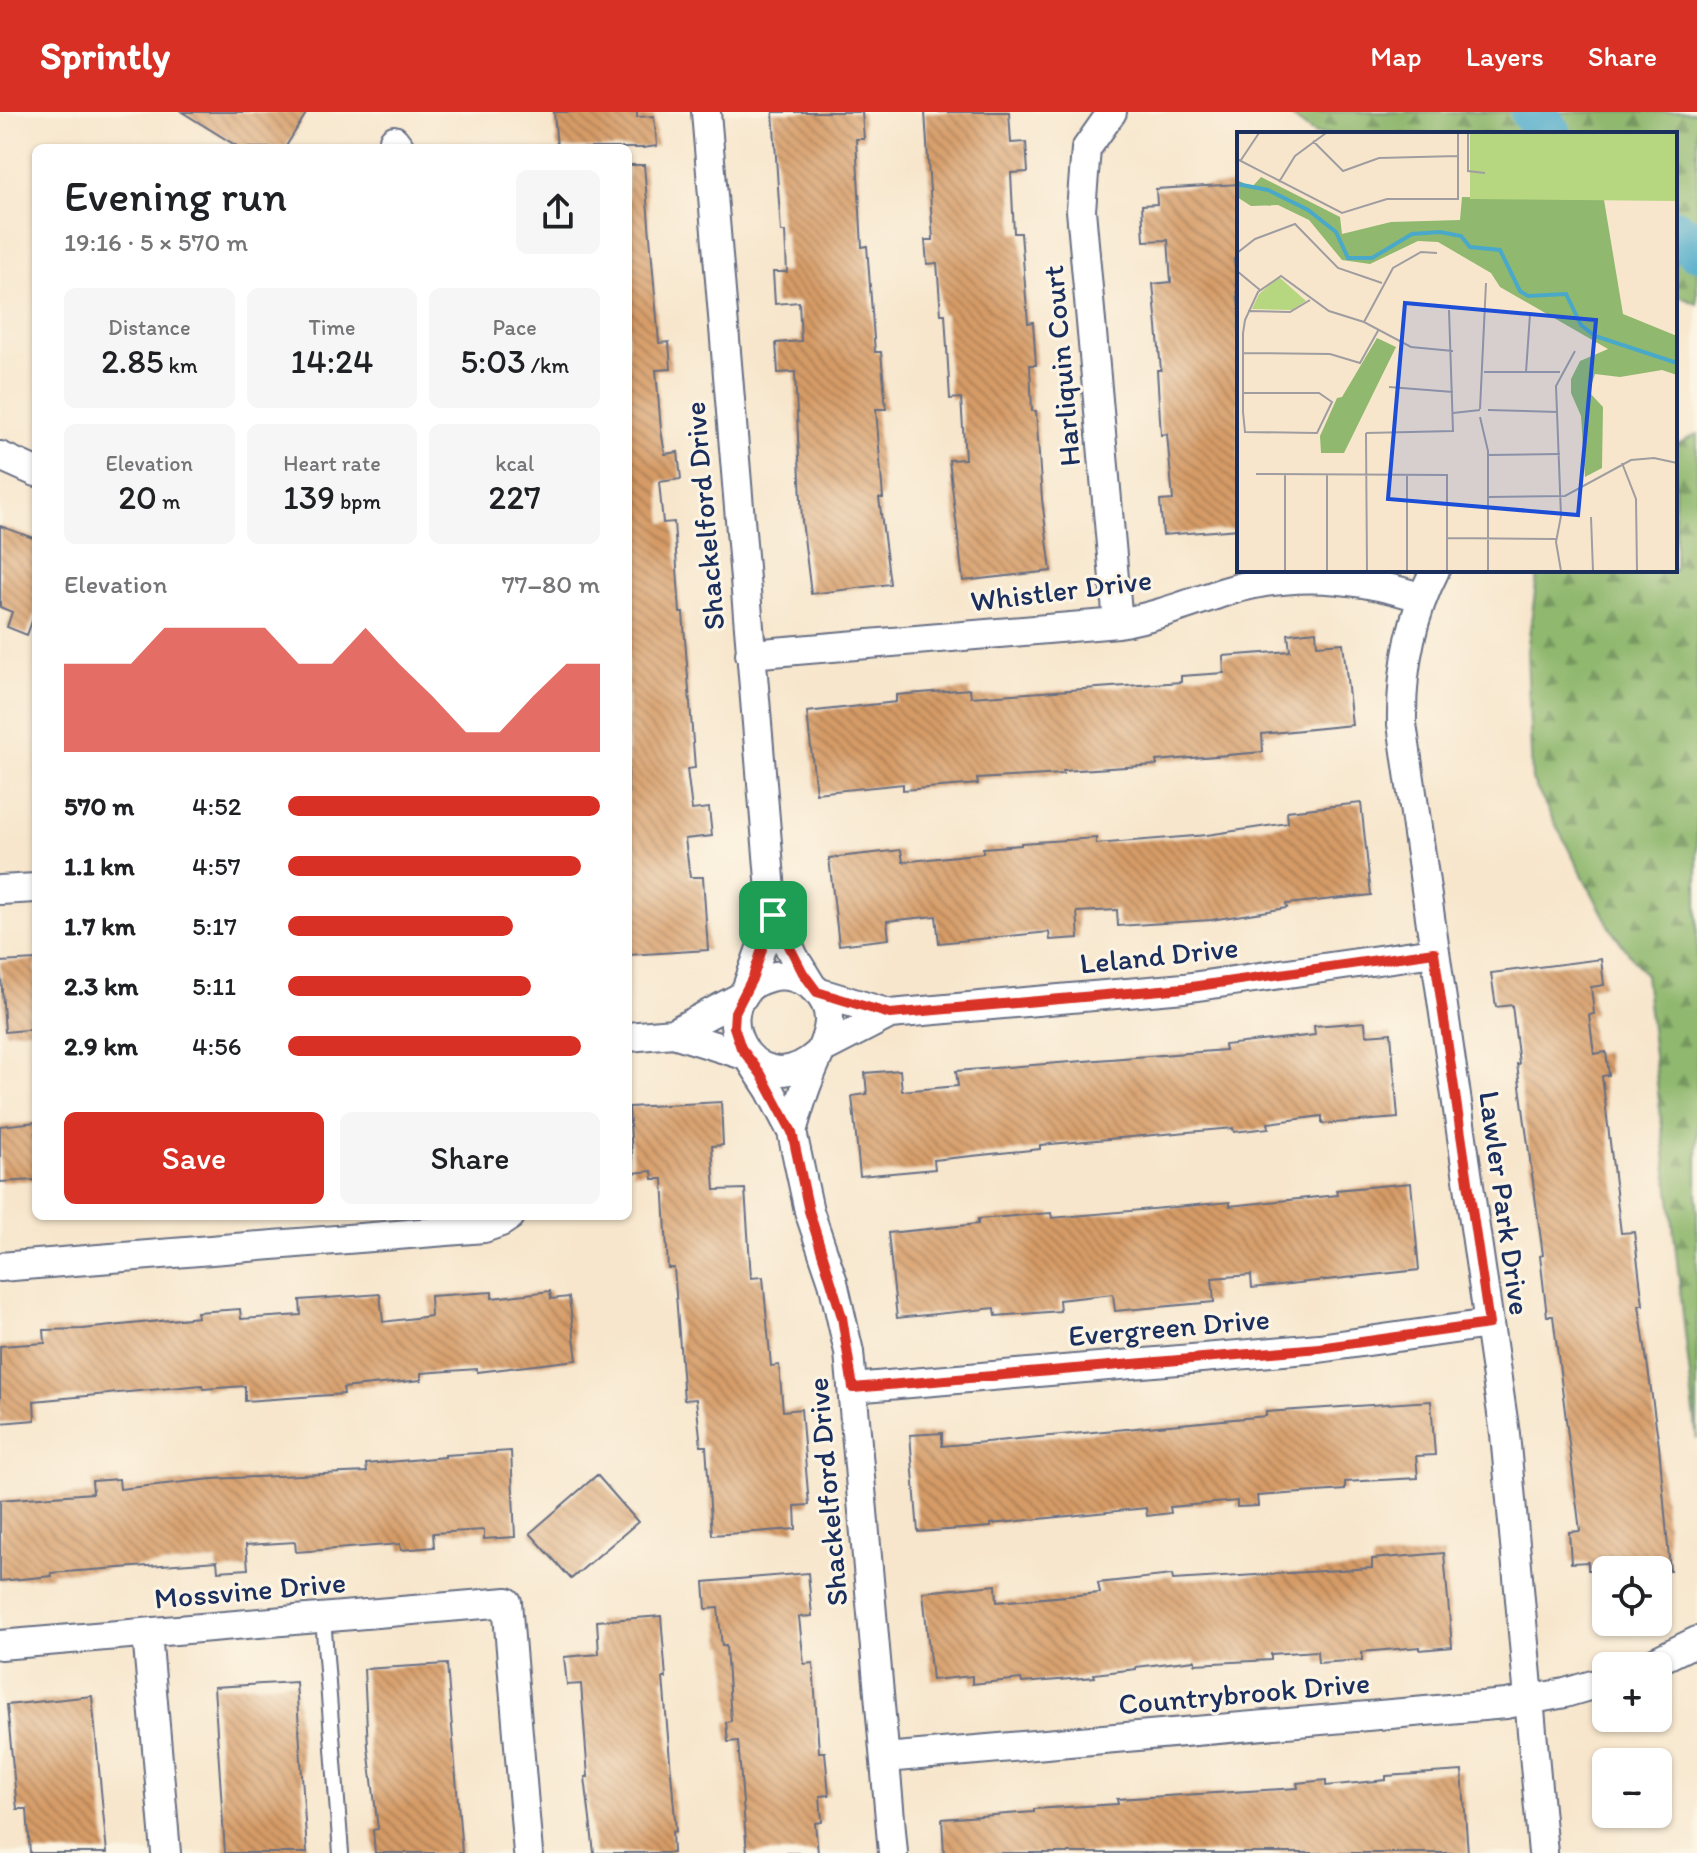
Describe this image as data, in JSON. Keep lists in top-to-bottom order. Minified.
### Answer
{"streets":{"street":["Harliquin Court","Shackelford Drive","Whistler Drive","Leland Drive","Lawler Park Drive","Evergreen Drive","Mossvine Drive","Countrybrook Drive"]},"crossings":[["Harliquin Court","Whistler Drive"],["Shackelford Drive","Whistler Drive"],["Shackelford Drive","Leland Drive"],["Shackelford Drive","Evergreen Drive"],["Shackelford Drive","Countrybrook Drive"],["Whistler Drive","Lawler Park Drive"],["Leland Drive","Lawler Park Drive"],["Lawler Park Drive","Evergreen Drive"],["Lawler Park Drive","Countrybrook Drive"]],"page":{"header":"Sprintly","nav":["Map","Layers","Share"],"heading":["Evening run","19:16 · 5 × 570 m"],"stats":[["Distance","2.85 km"],["Time","14:24"],["Pace","5:03 /km"],["Elevation","20 m"],["Heart rate","139 bpm"],["kcal","227"]],"chart":["Elevation","77–80 m"],"list":[{"name":"570 m","note":"4:52"},{"name":"1.1 km","note":"4:57"},{"name":"1.7 km","note":"5:17"},{"name":"2.3 km","note":"5:11"},{"name":"2.9 km","note":"4:56"}],"buttons":["Save","Share"],"map_buttons":["+","−"]}}
